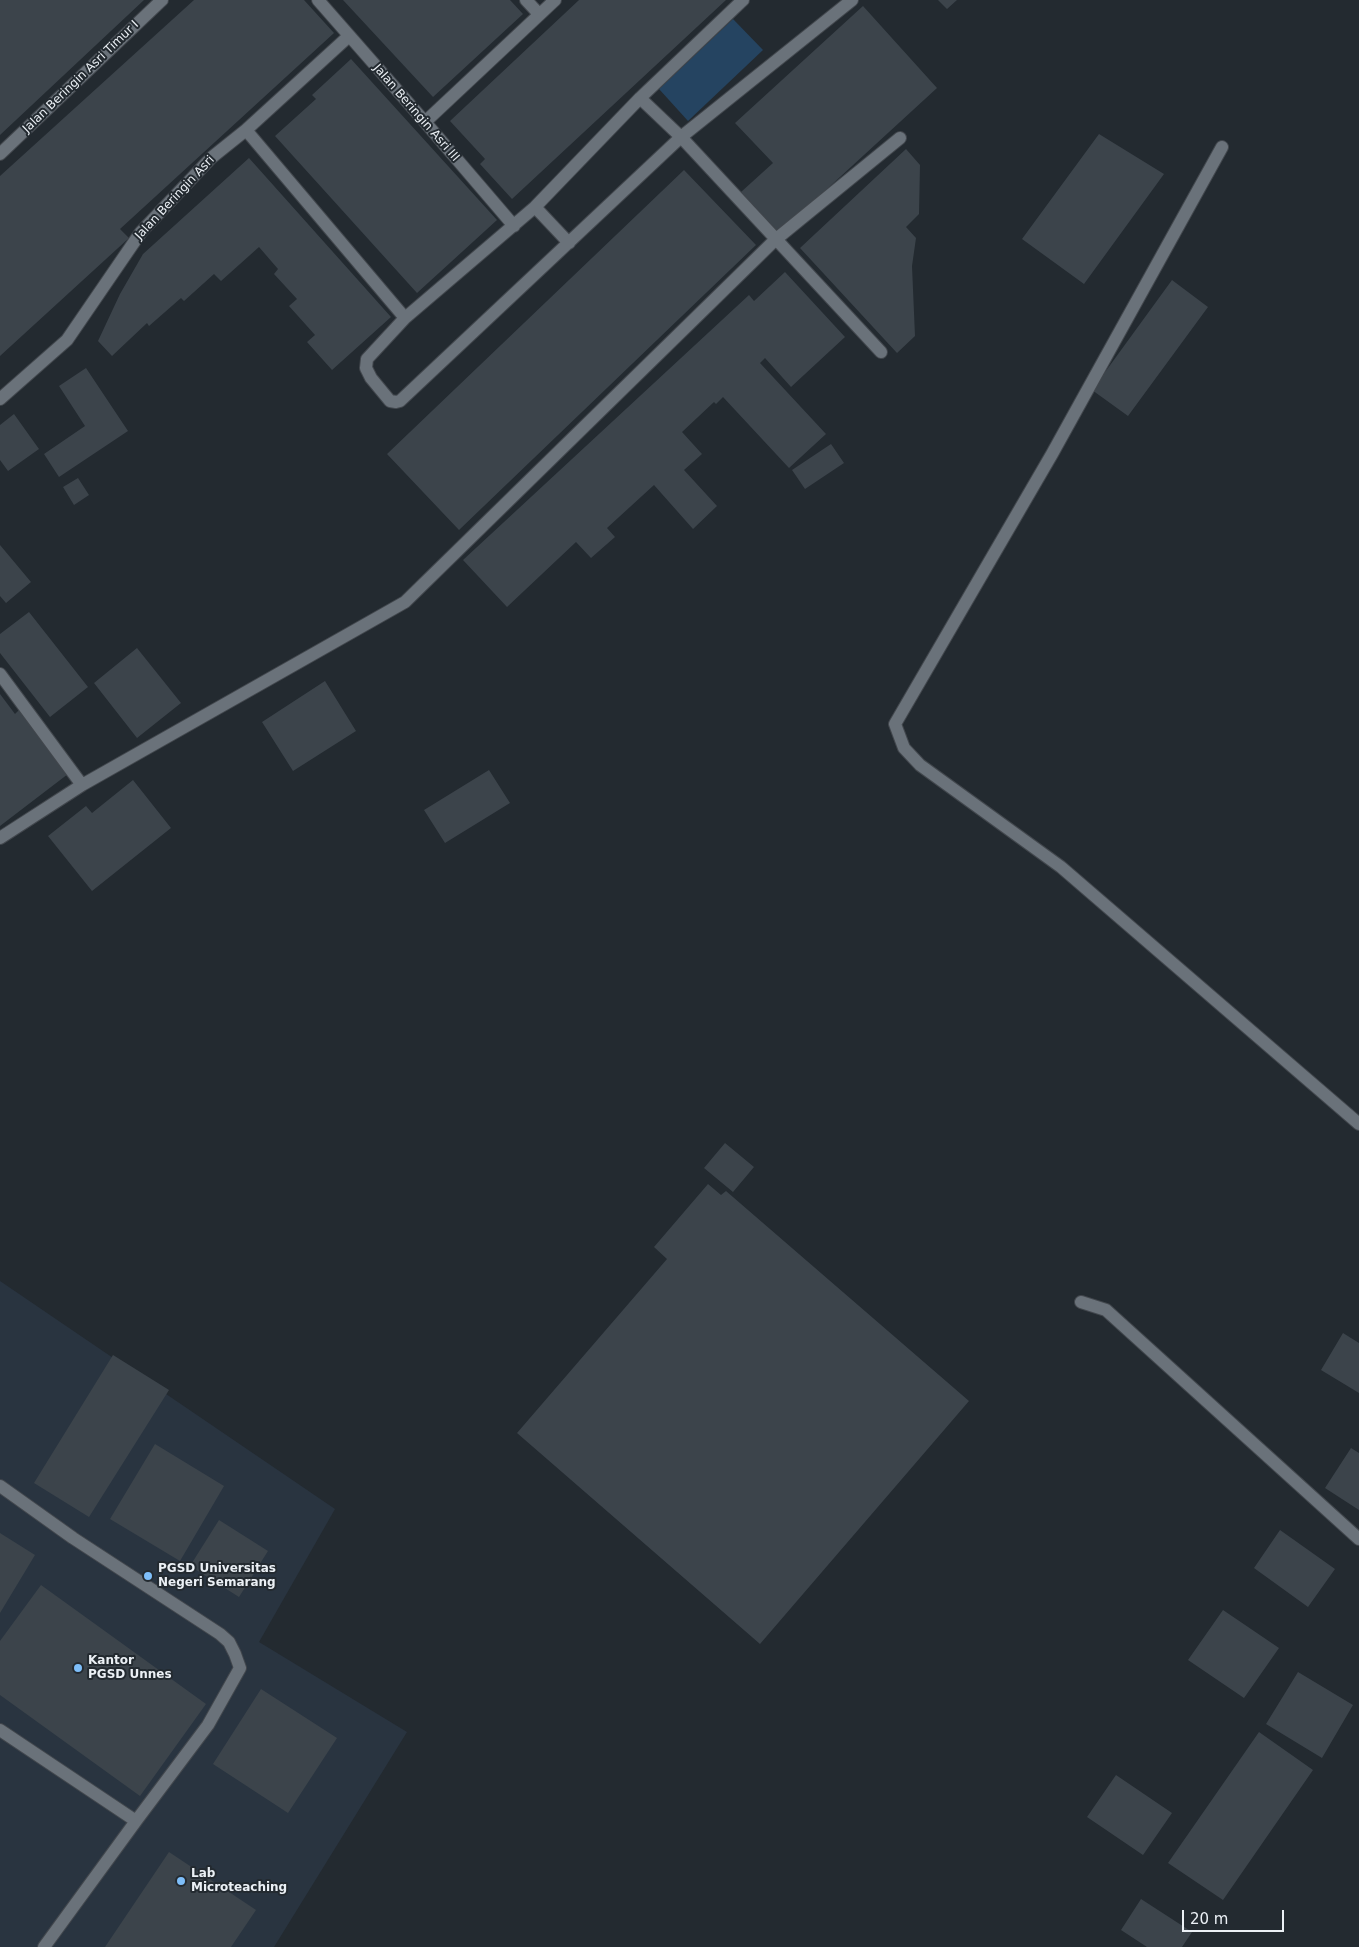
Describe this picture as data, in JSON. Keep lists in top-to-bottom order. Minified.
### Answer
{"streets":{"street":["Jalan Beringin Asri Timur I","Jalan Beringin Asri III","Jalan Beringin Asri"]},"crossings":[["Jalan Beringin Asri III","Jalan Beringin Asri"]],"places":["PGSD Universitas Negeri Semarang","Kantor PGSD Unnes","Lab Microteaching"],"scale_bar":"20 m"}
